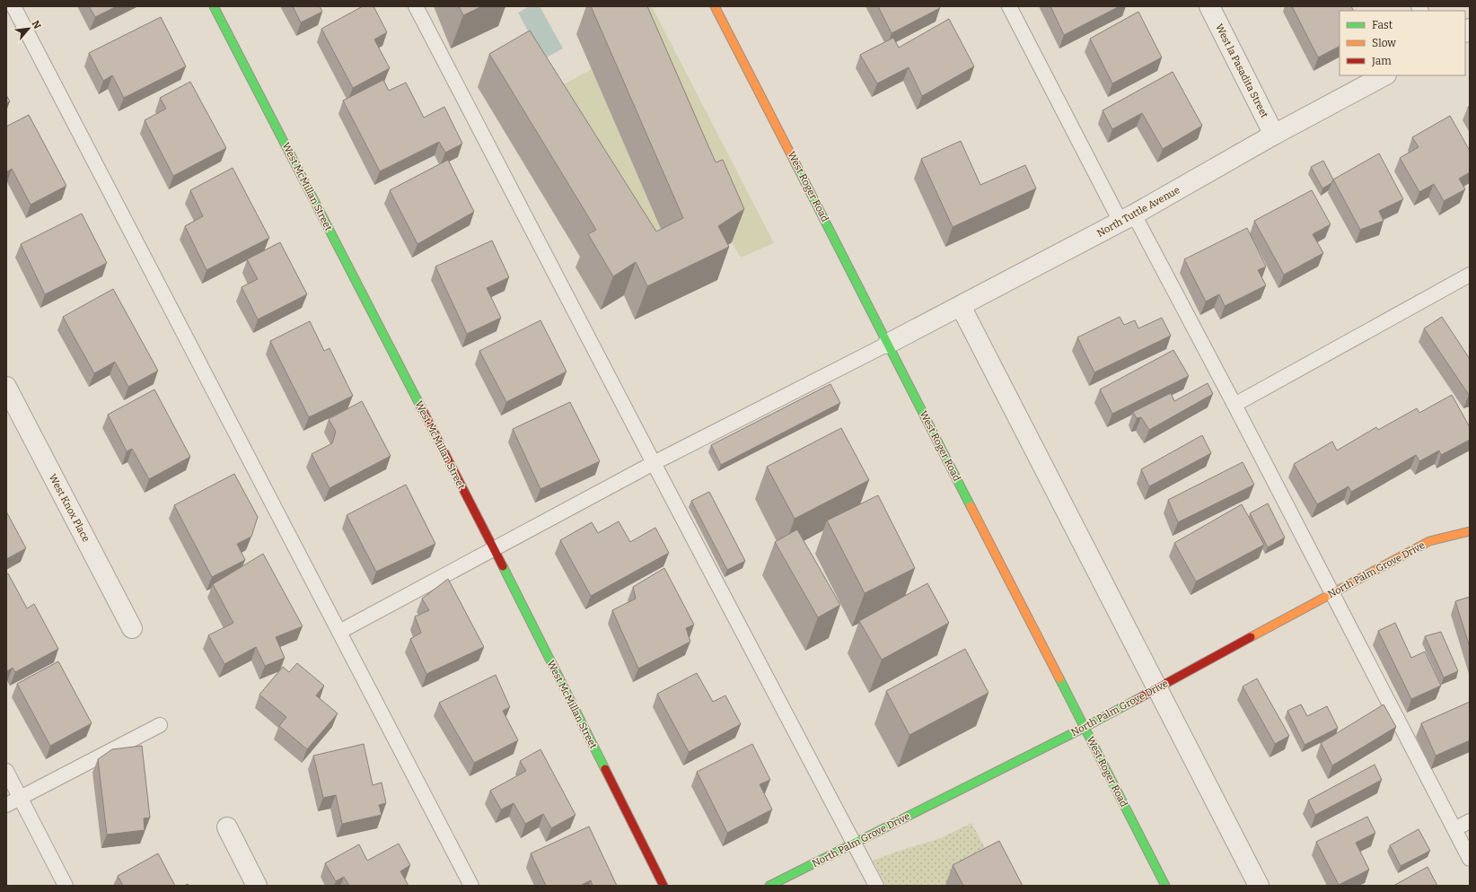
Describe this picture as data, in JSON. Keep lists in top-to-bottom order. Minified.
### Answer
{"streets":{"street":["West la Pasadita Street","West McMillan Street","West Roger Road","North Tuttle Avenue","West Knox Place","North Palm Grove Drive"]},"crossings":[["West la Pasadita Street","North Tuttle Avenue"],["West Roger Road","North Tuttle Avenue"],["West Roger Road","North Palm Grove Drive"]],"legend":["Fast","Slow","Jam"],"north":"top right"}
